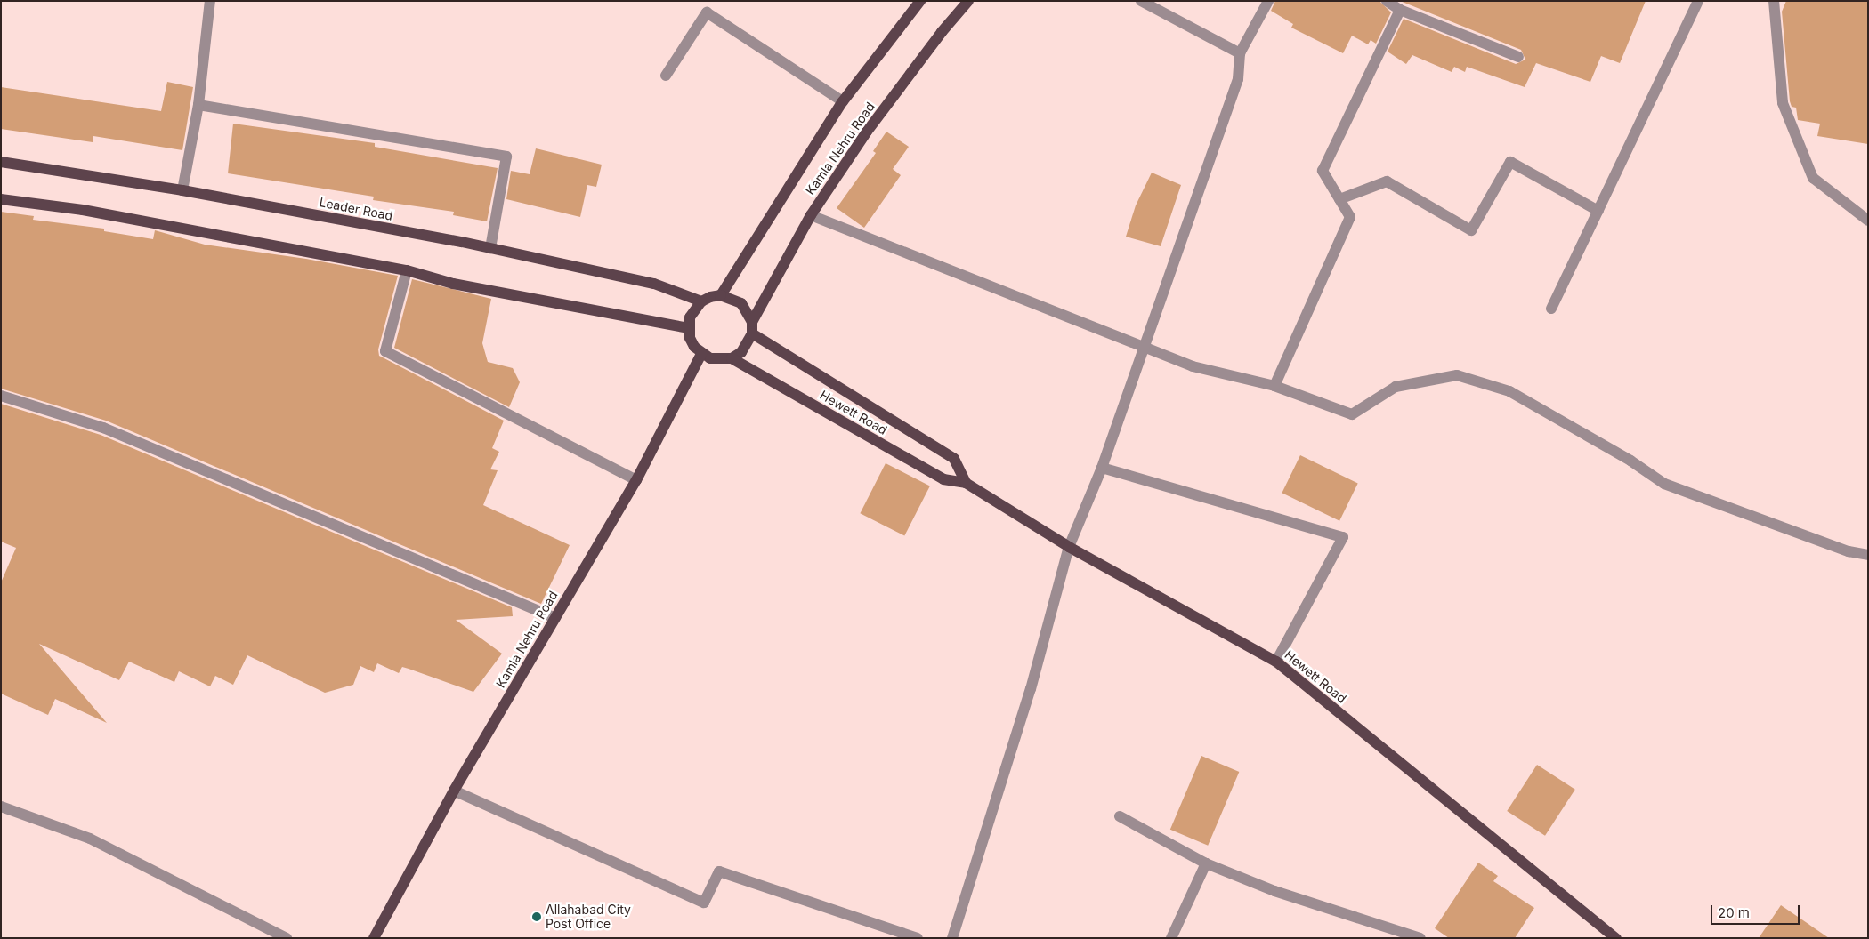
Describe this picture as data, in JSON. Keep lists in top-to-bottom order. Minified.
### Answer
{"streets":{"main road":["Kamla Nehru Road","Leader Road","Hewett Road"]},"crossings":[["Kamla Nehru Road","Leader Road"],["Kamla Nehru Road","Hewett Road"],["Leader Road","Hewett Road"]],"places":["Allahabad City Post Office"],"scale_bar":"20 m"}
